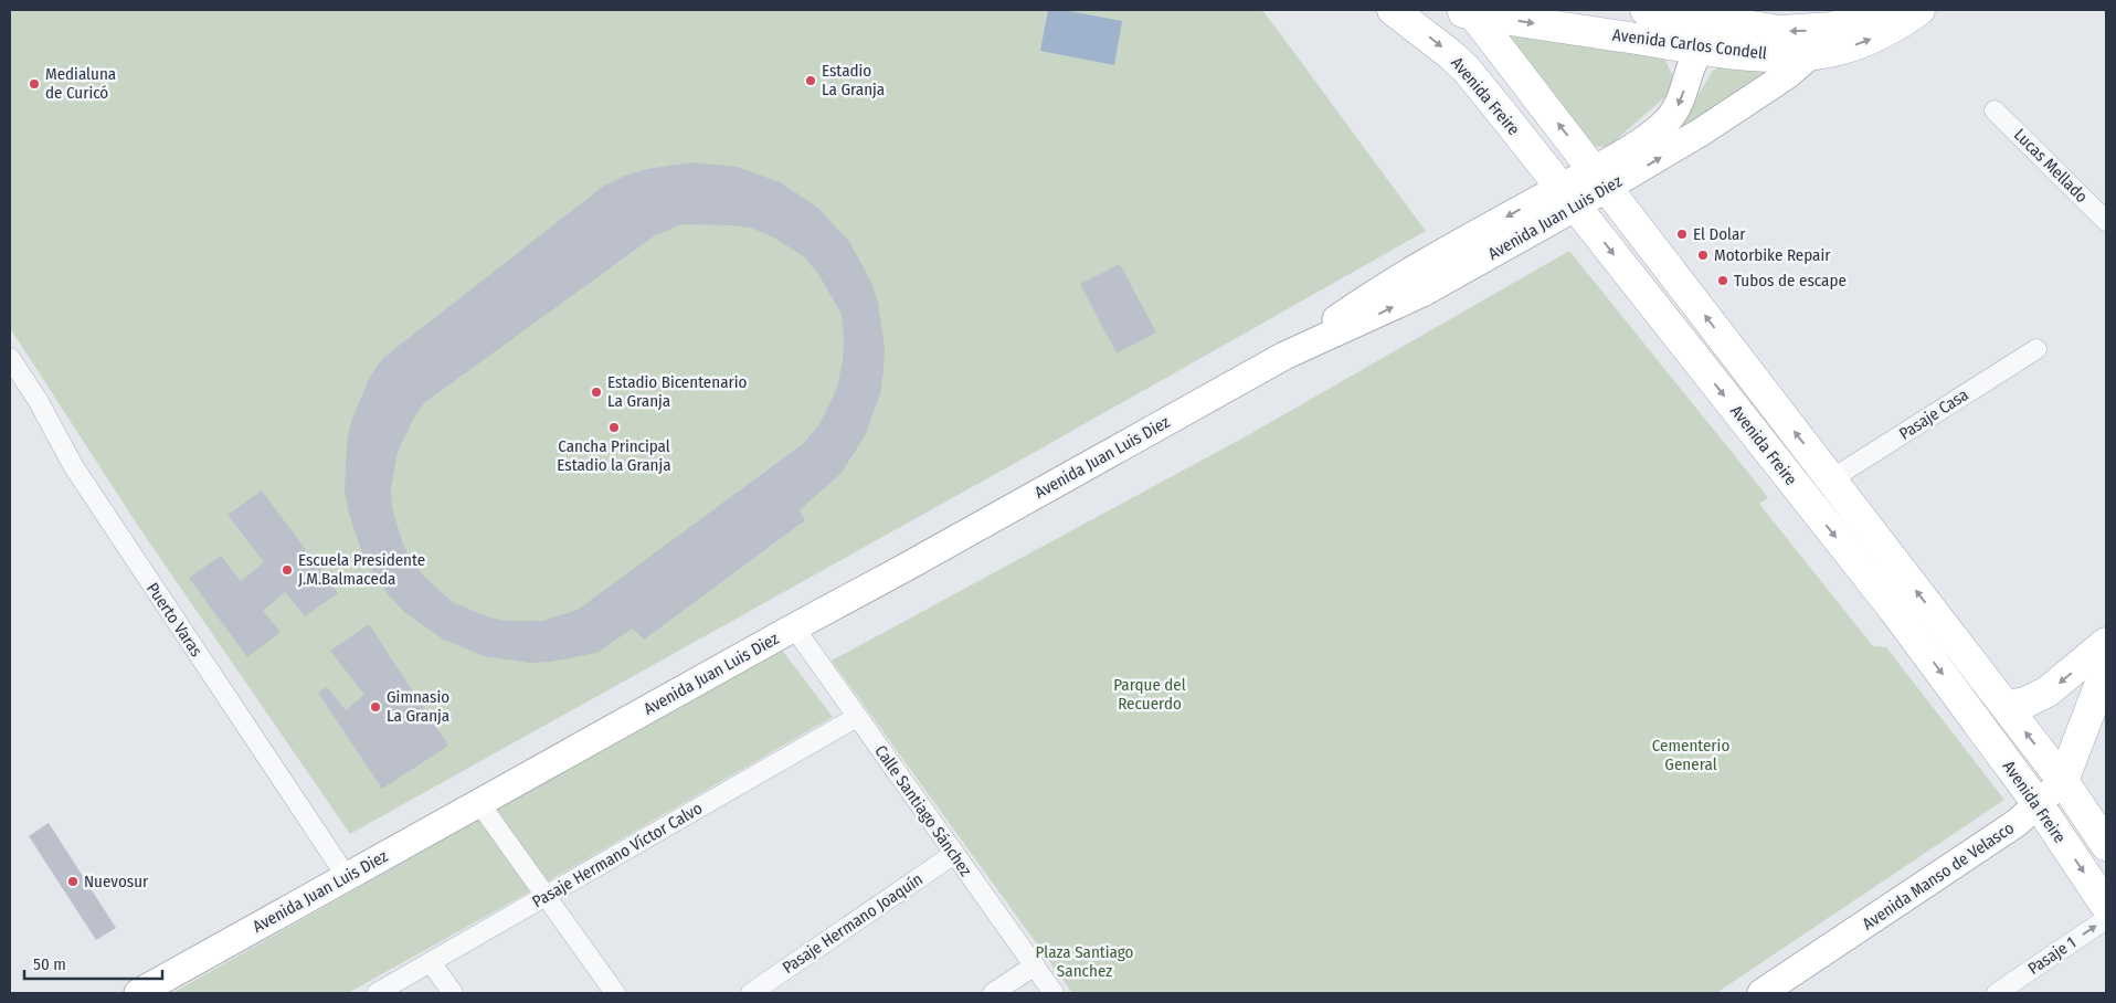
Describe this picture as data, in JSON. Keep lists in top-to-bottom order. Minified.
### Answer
{"streets":{"main road":["Avenida Carlos Condell","Avenida Freire","Avenida Juan Luis Diez","Avenida Manso de Velasco"],"street":["Lucas Mellado","Pasaje Casa","Puerto Varas","Calle Santiago Sánchez","Pasaje Hermano Víctor Calvo","Pasaje Hermano Joaquín","Pasaje 1"]},"crossings":[["Avenida Carlos Condell","Avenida Freire"],["Avenida Carlos Condell","Avenida Juan Luis Diez"],["Avenida Freire","Avenida Juan Luis Diez"],["Avenida Freire","Pasaje Casa"],["Avenida Freire","Avenida Manso de Velasco"],["Avenida Juan Luis Diez","Puerto Varas"],["Avenida Juan Luis Diez","Calle Santiago Sánchez"],["Calle Santiago Sánchez","Pasaje Hermano Víctor Calvo"],["Calle Santiago Sánchez","Pasaje Hermano Joaquín"]],"one_way":["Pasaje 1"],"parks":["Parque del Recuerdo","Cementerio General","Plaza Santiago Sanchez"],"places":["Estadio La Granja","Medialuna de Curicó","El Dolar","Motorbike Repair","Tubos de escape","Estadio Bicentenario La Granja","Cancha Principal Estadio la Granja","Escuela Presidente J.M.Balmaceda","Gimnasio La Granja","Nuevosur"],"scale_bar":"50 m"}
